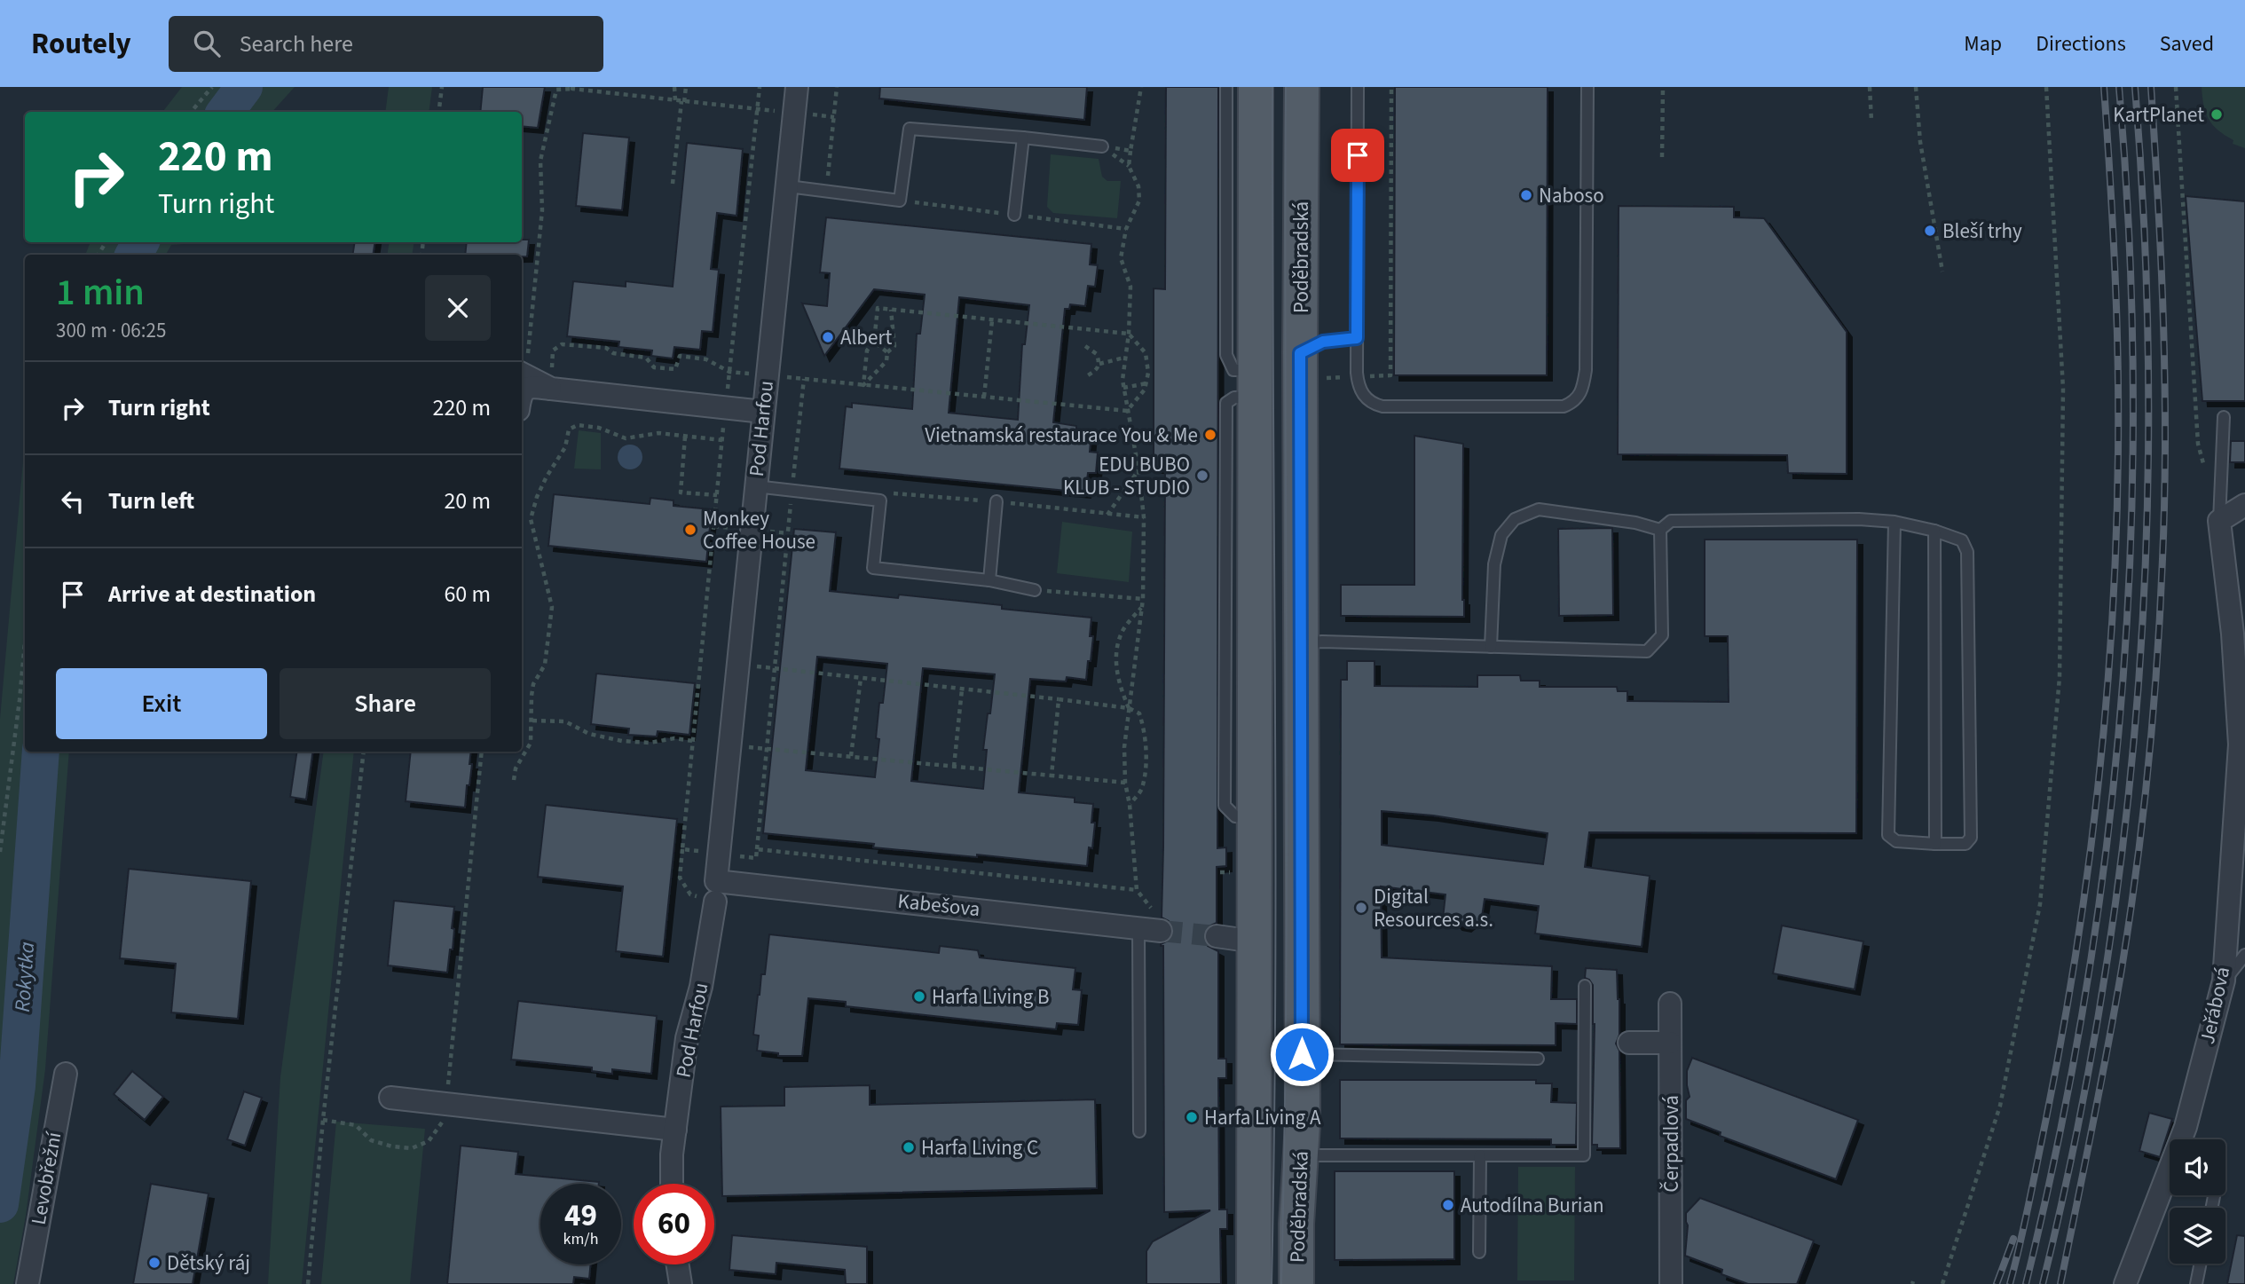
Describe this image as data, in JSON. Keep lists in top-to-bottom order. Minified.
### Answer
{"streets":{"main road":["Poděbradská"],"street":["Pod Harfou","Kabešova","Jeřábová","Čerpadlová","Levobřežní"]},"crossings":[["Pod Harfou","Kabešova"]],"water":["Rokytka"],"places":["KartPlanet","Naboso","Bleší trhy","Albert","Vietnamská restaurace You & Me","EDU BUBO KLUB - STUDIO","Monkey Coffee House","Digital Resources a.s.","Harfa Living B","Harfa Living A","Harfa Living C","Autodílna Burian","Dětský ráj"],"page":{"header":"Routely","search":"Search here","nav":["Map","Directions","Saved"],"turn":["220 m","Turn right"],"heading":["1 min","300 m · 06:25"],"list":[{"name":"Turn right","value":"220 m"},{"name":"Turn left","value":"20 m"},{"name":"Arrive at destination","value":"60 m"}],"buttons":["Exit","Share"],"speed":"49 km/h","limit":"60"}}
